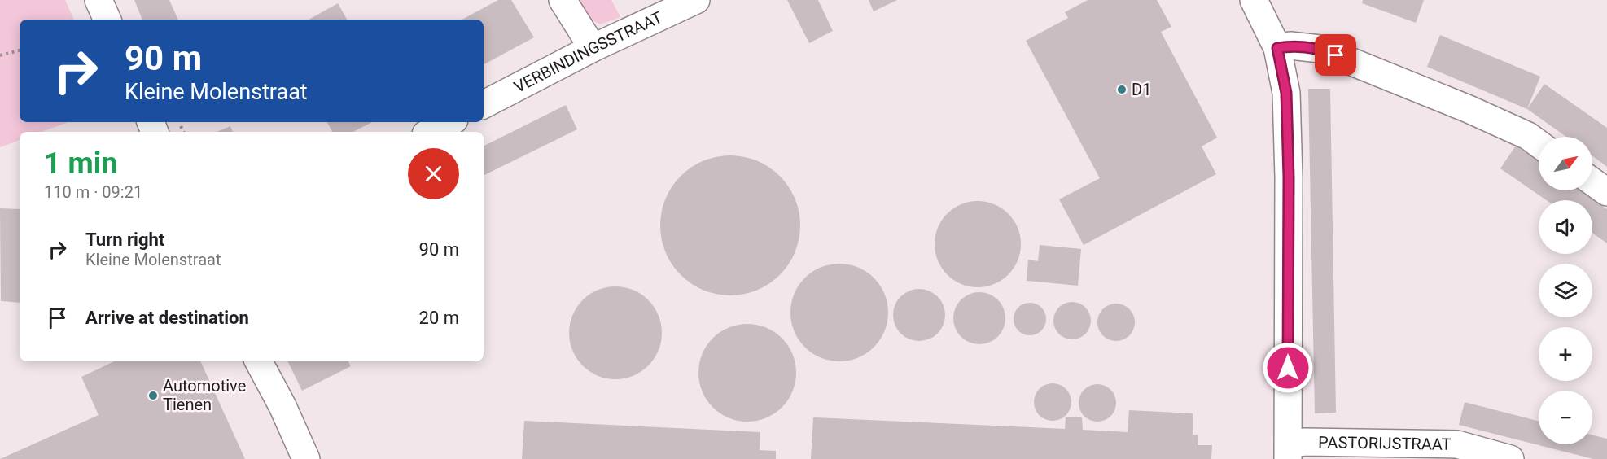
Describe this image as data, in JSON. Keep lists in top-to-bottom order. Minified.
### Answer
{"streets":{"street":["VERBINDINGSSTRAAT","PASTORIJSTRAAT"]},"places":["D1","Automotive Tienen"],"north":"top right","page":{"turn":["90 m","Kleine Molenstraat"],"heading":["1 min","110 m · 09:21"],"map_buttons":["+","−"],"list":[{"name":"Turn right","note":"Kleine Molenstraat","value":"90 m"},{"name":"Arrive at destination","value":"20 m"}]}}
